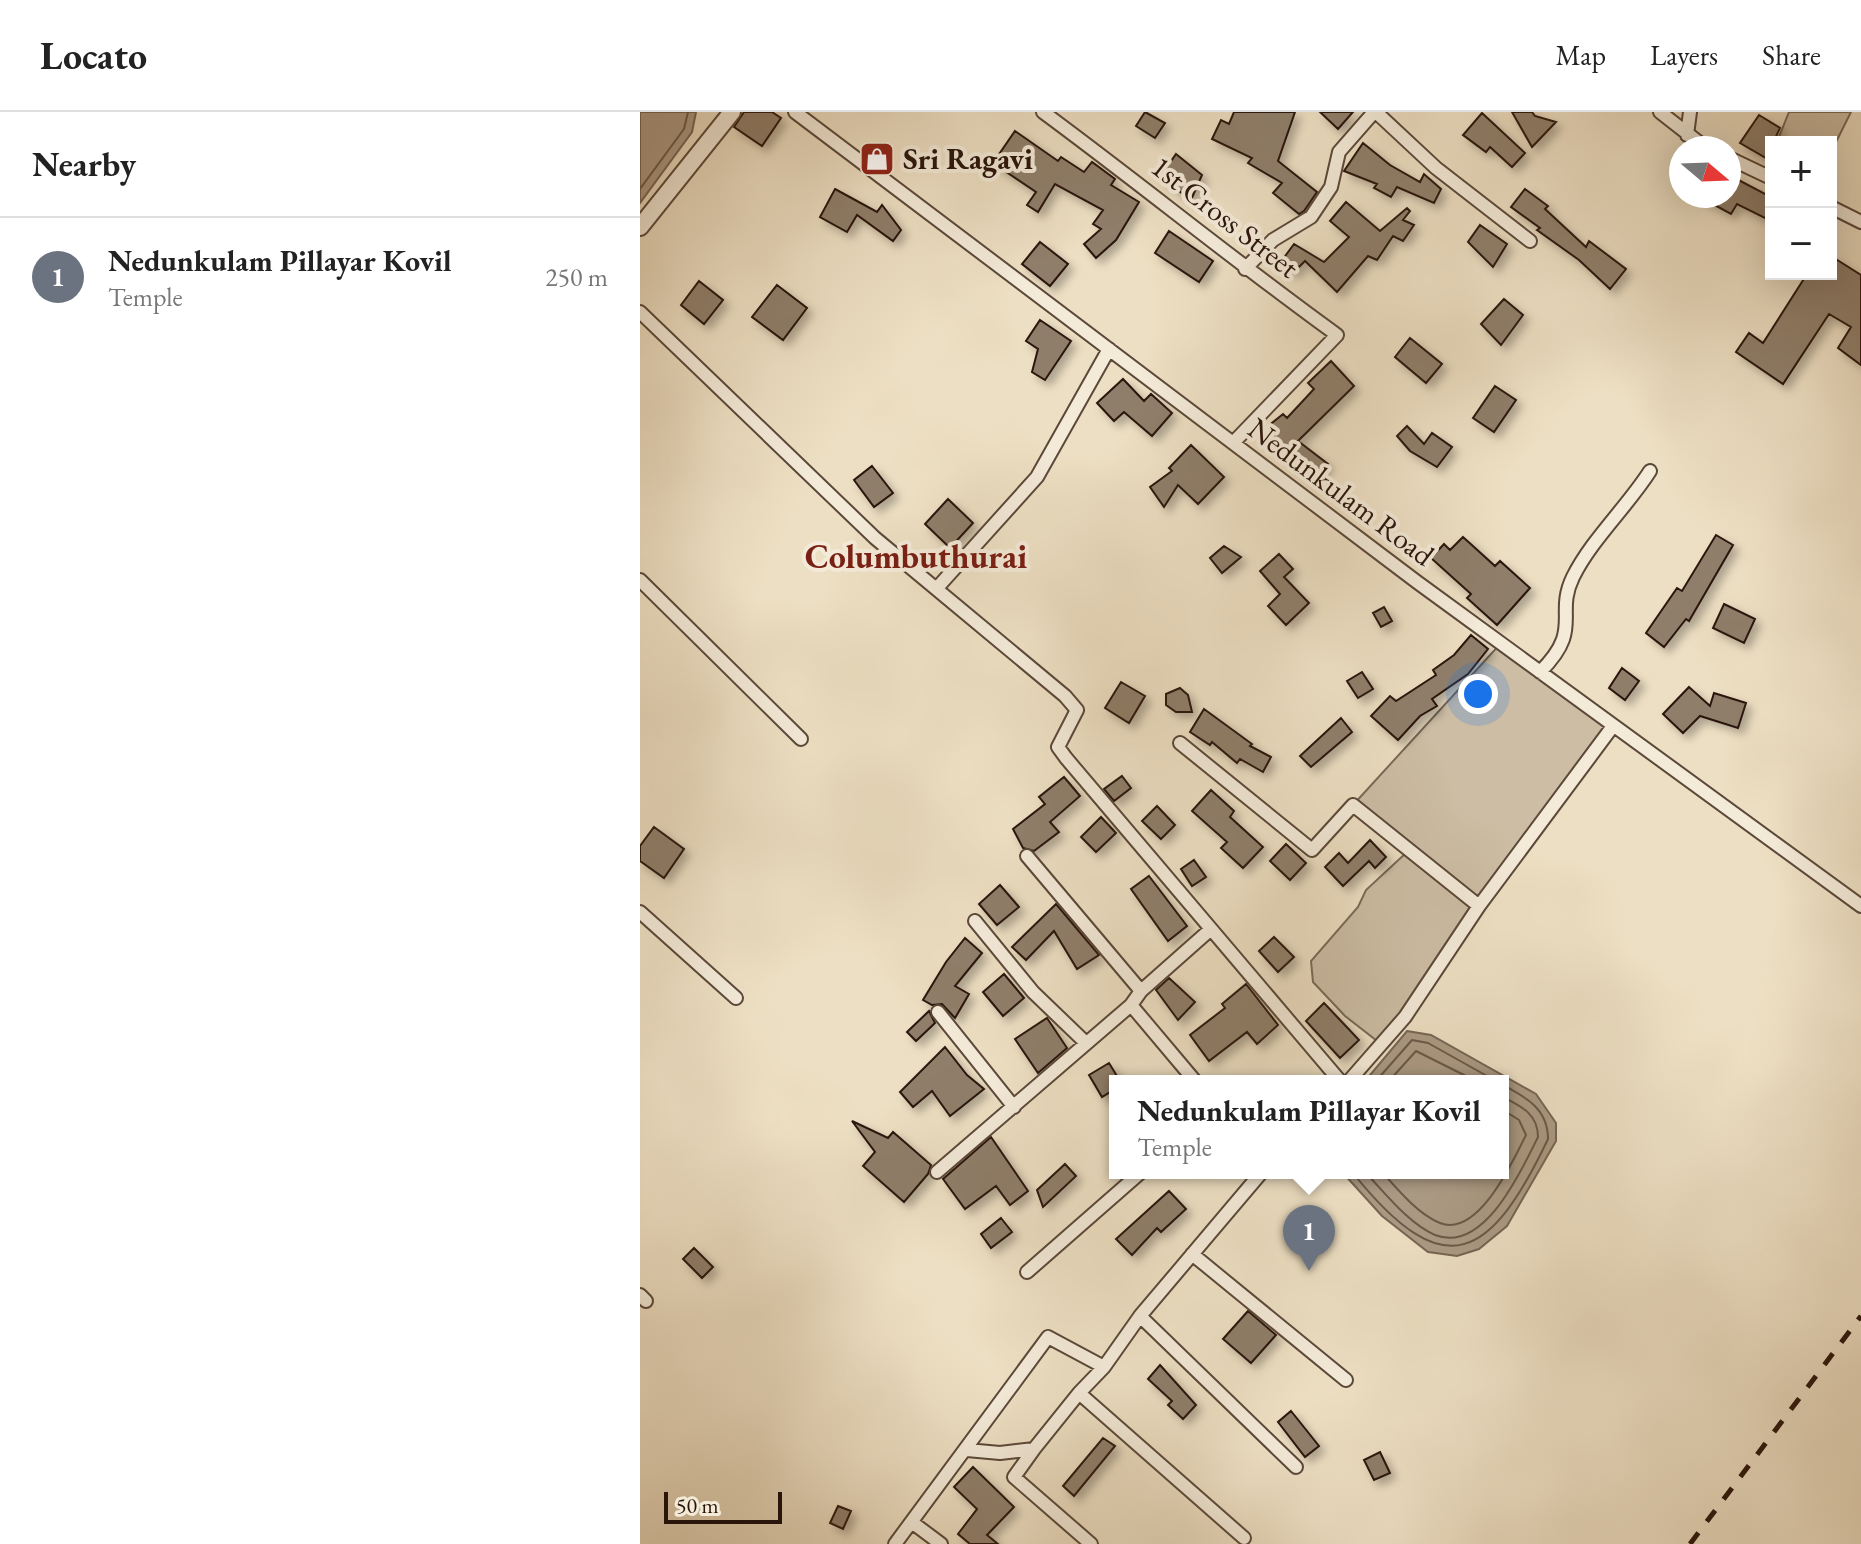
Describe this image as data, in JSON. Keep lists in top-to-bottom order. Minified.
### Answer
{"streets":{"street":["1st Cross Street","Nedunkulam Road"]},"crossings":[["1st Cross Street","Nedunkulam Road"]],"districts":["Columbuthurai"],"places":{"shop":["Sri Ragavi"]},"scale_bar":"50 m","north":"right","page":{"header":"Locato","nav":["Map","Layers","Share"],"heading":"Nearby","map_buttons":["+","−"],"list":[{"mark":"1","name":"Nedunkulam Pillayar Kovil","note":"Temple","value":"250 m"}],"popup":["Nedunkulam Pillayar Kovil","Temple"],"pins":"1","scale":"50 m"}}
